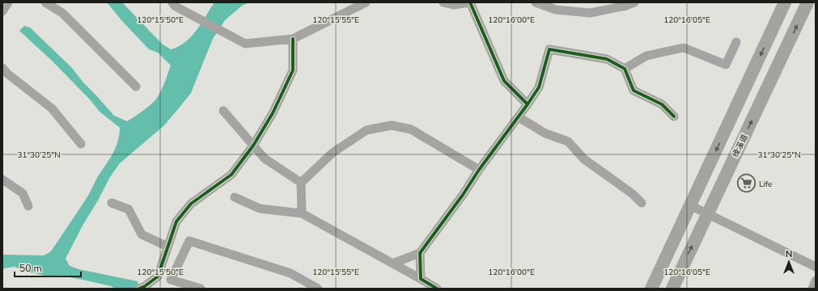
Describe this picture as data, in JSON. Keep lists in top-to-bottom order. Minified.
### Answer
{"streets":{"main road":["缘溪道"]},"places":{"supermarket":["Life"]},"scale_bar":"50 m","north":"top","coordinates":["120°15'50\"E","120°15'55\"E","120°16'00\"E","120°16'05\"E","31°30'25\"N"]}
